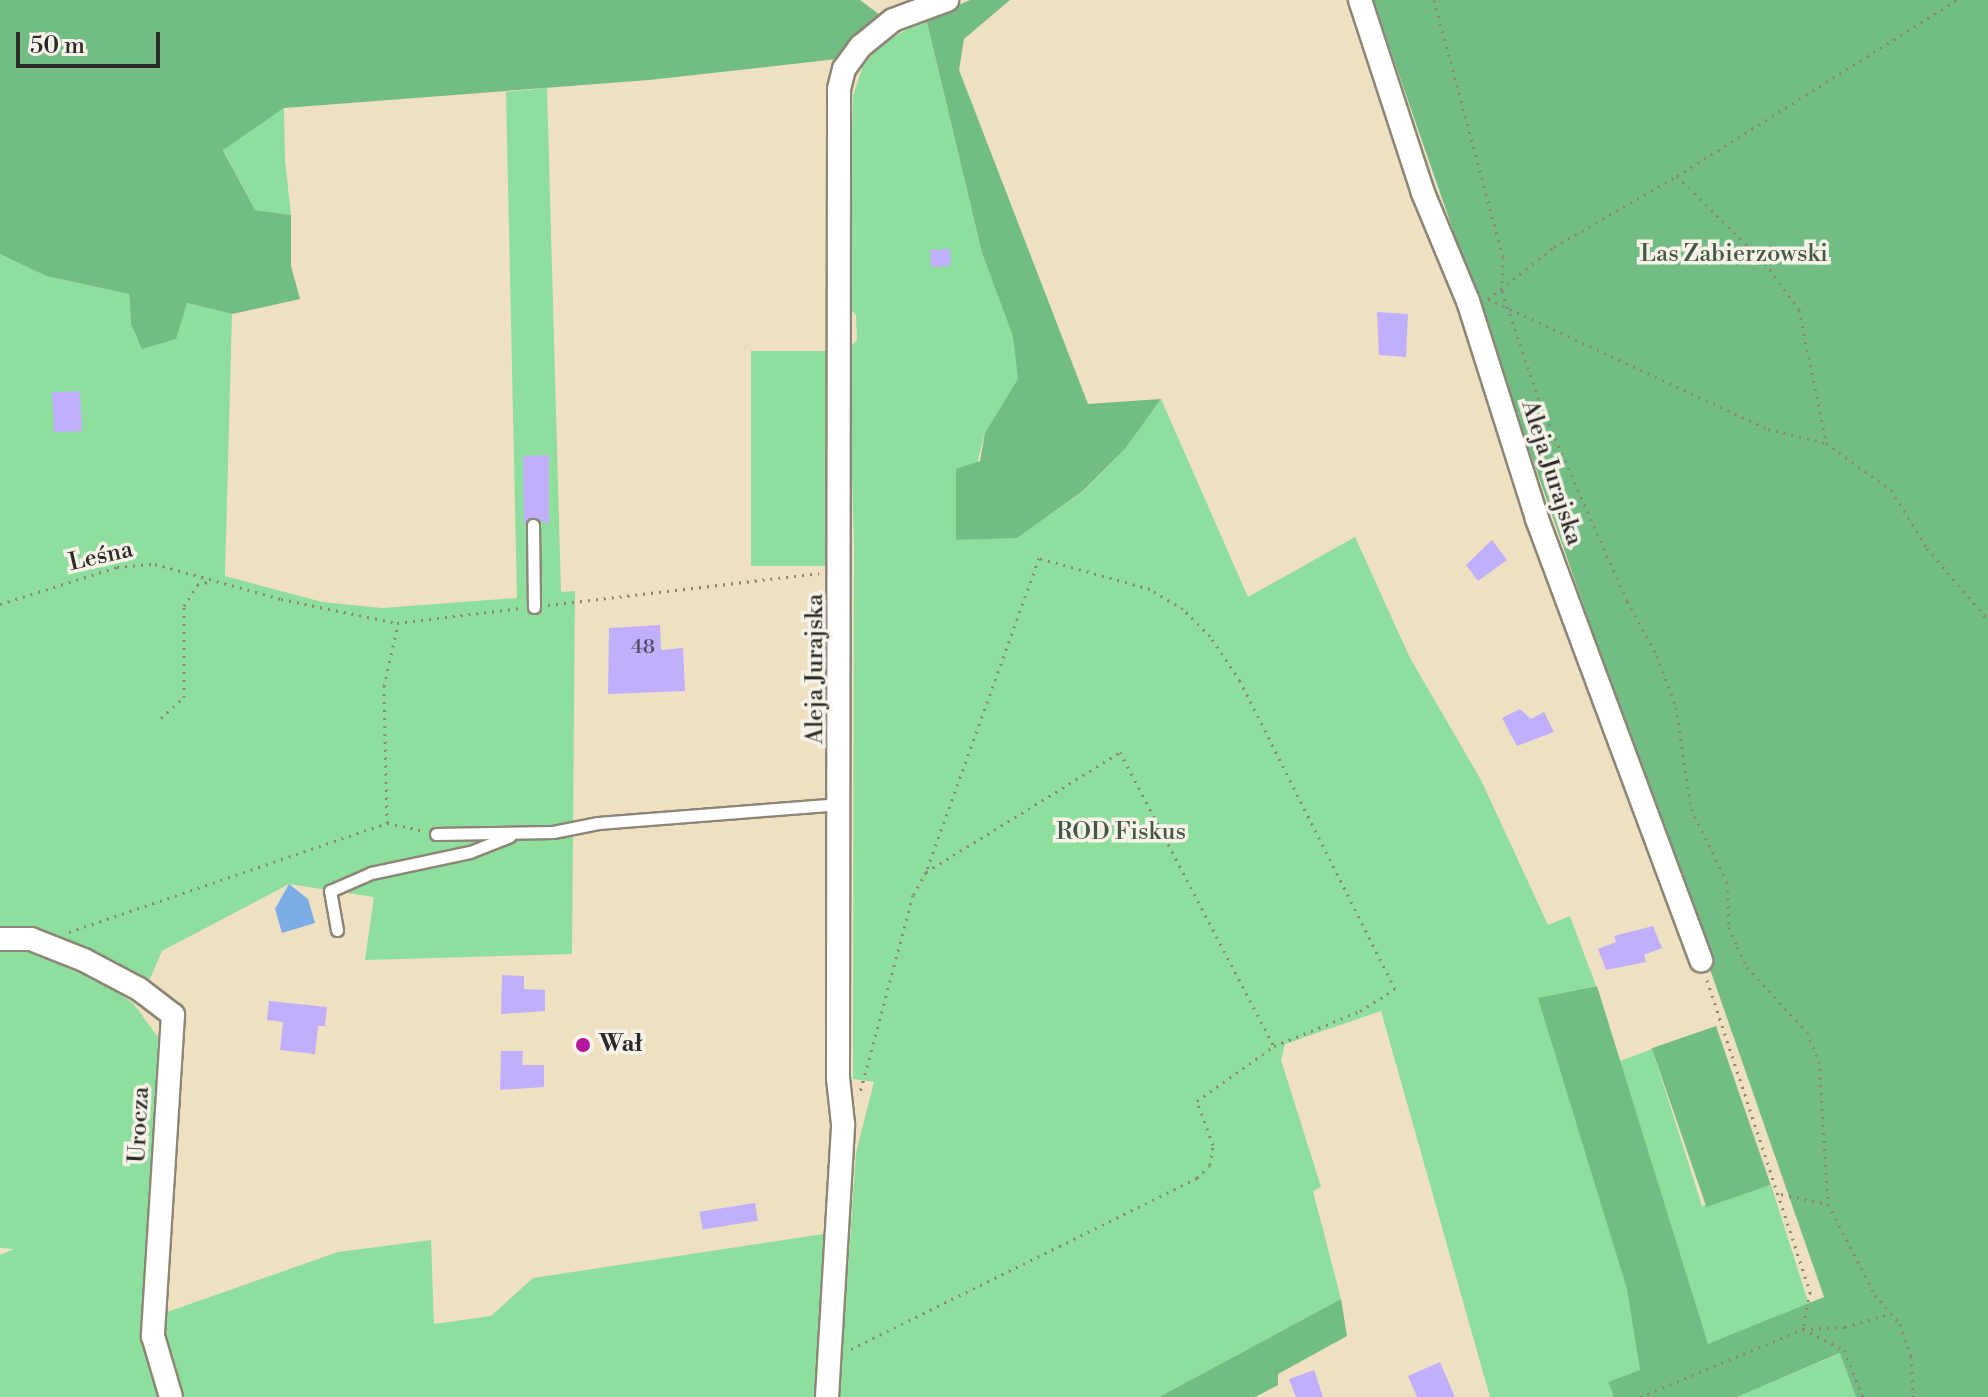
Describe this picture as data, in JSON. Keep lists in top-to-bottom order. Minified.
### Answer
{"streets":{"street":["Aleja Jurajska","Urocza"],"path":["Leśna"]},"parks":["Las Zabierzowski","ROD Fiskus"],"places":["Wał"],"house_numbers":["48"],"scale_bar":"50 m"}
